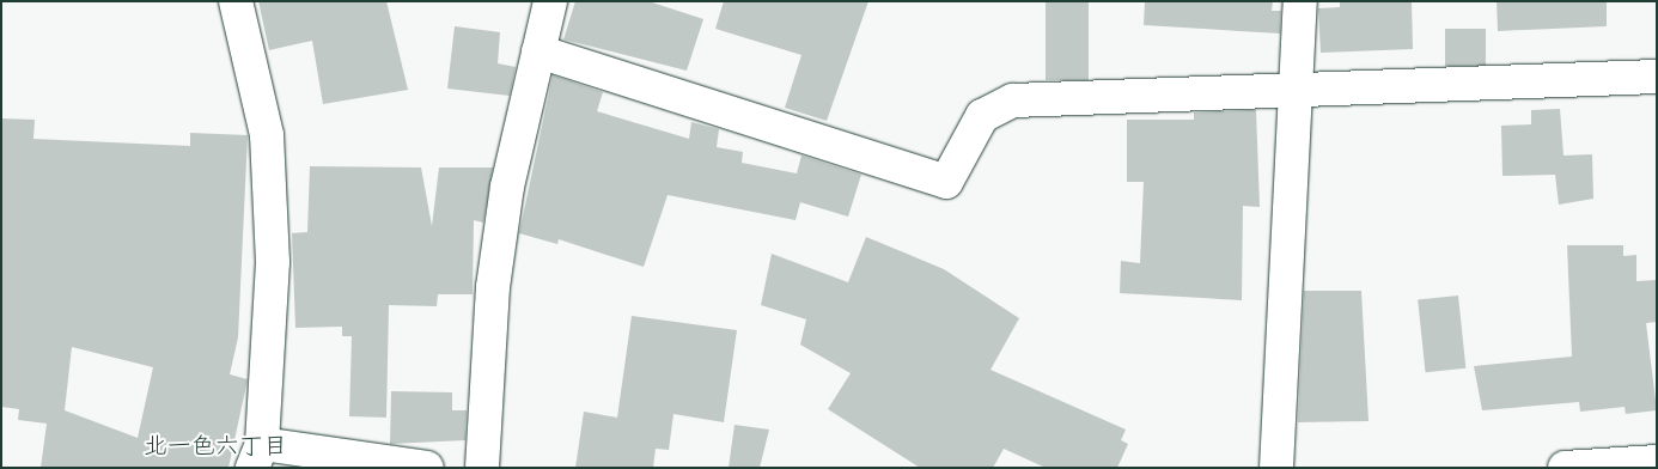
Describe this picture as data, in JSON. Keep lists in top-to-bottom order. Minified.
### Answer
{"districts":["北一色六丁目"]}
